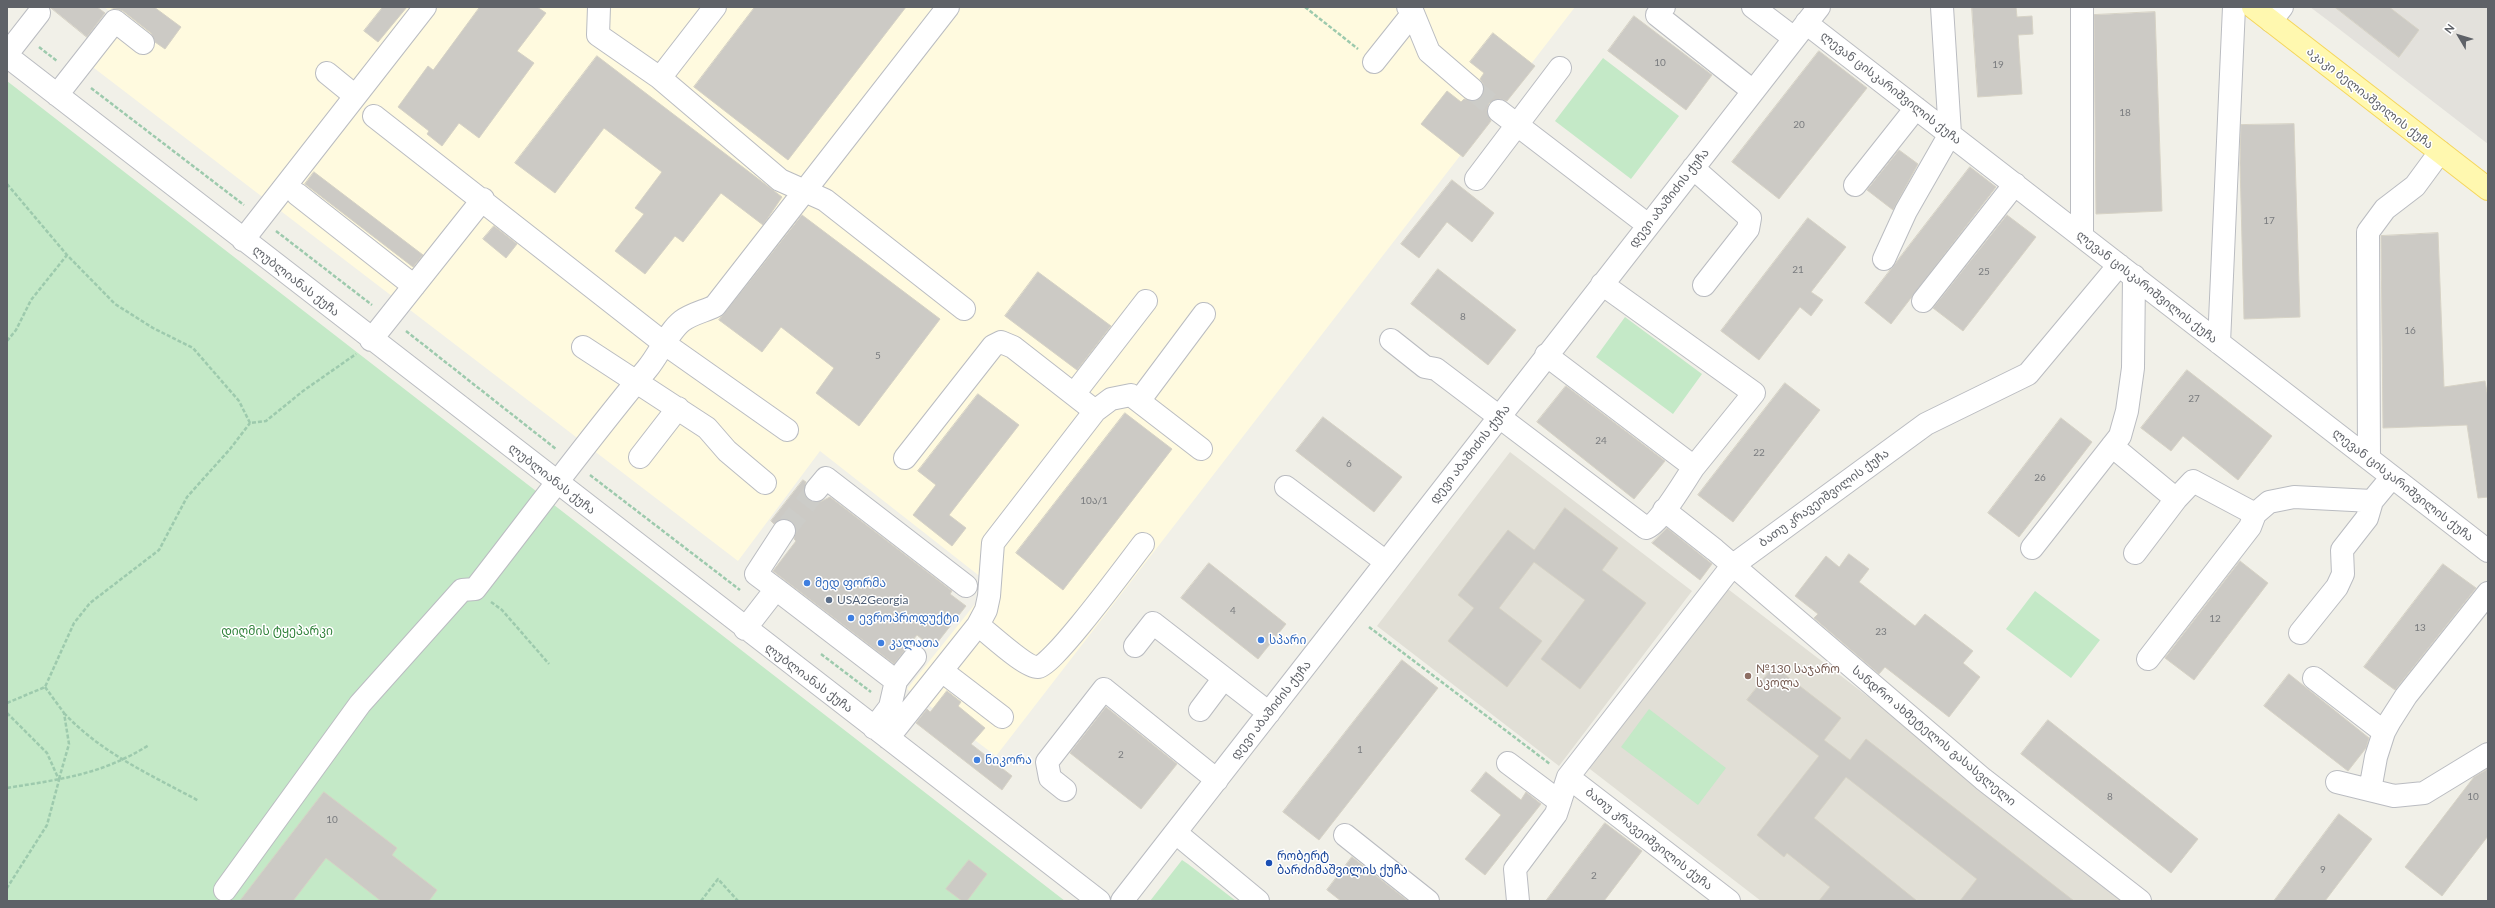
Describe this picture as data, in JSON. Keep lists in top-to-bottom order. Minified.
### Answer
{"streets":{"main road":["აკაკი ბელიაშვილის ქუჩა"],"street":["ლევან ცისკარიშვილის ქუჩა","დევი აბაშიძის ქუჩა","ლუბლიანას ქუჩა","ბათუ კრავეიშვილის ქუჩა","სანდრო ახმეტელის გასასვლელი"]},"crossings":[["ლევან ცისკარიშვილის ქუჩა","დევი აბაშიძის ქუჩა"],["ლევან ცისკარიშვილის ქუჩა","ბათუ კრავეიშვილის ქუჩა"],["ბათუ კრავეიშვილის ქუჩა","სანდრო ახმეტელის გასასვლელი"]],"parks":["დიღმის ტყეპარკი"],"places":["მედ ფორმა","USA2Georgia","ევროპროდუქტი","სპარი","კალათა","№130 საჯარო სკოლა","ნიკორა","რობერტ ბარძიმაშვილის ქუჩა"],"house_numbers":["10","19","18","20","17","21","25","8","16","5","27","24","22","6","26","10ა/1","4","12","13","23","1","2","8","10","10","9","2"],"north":"top left"}
